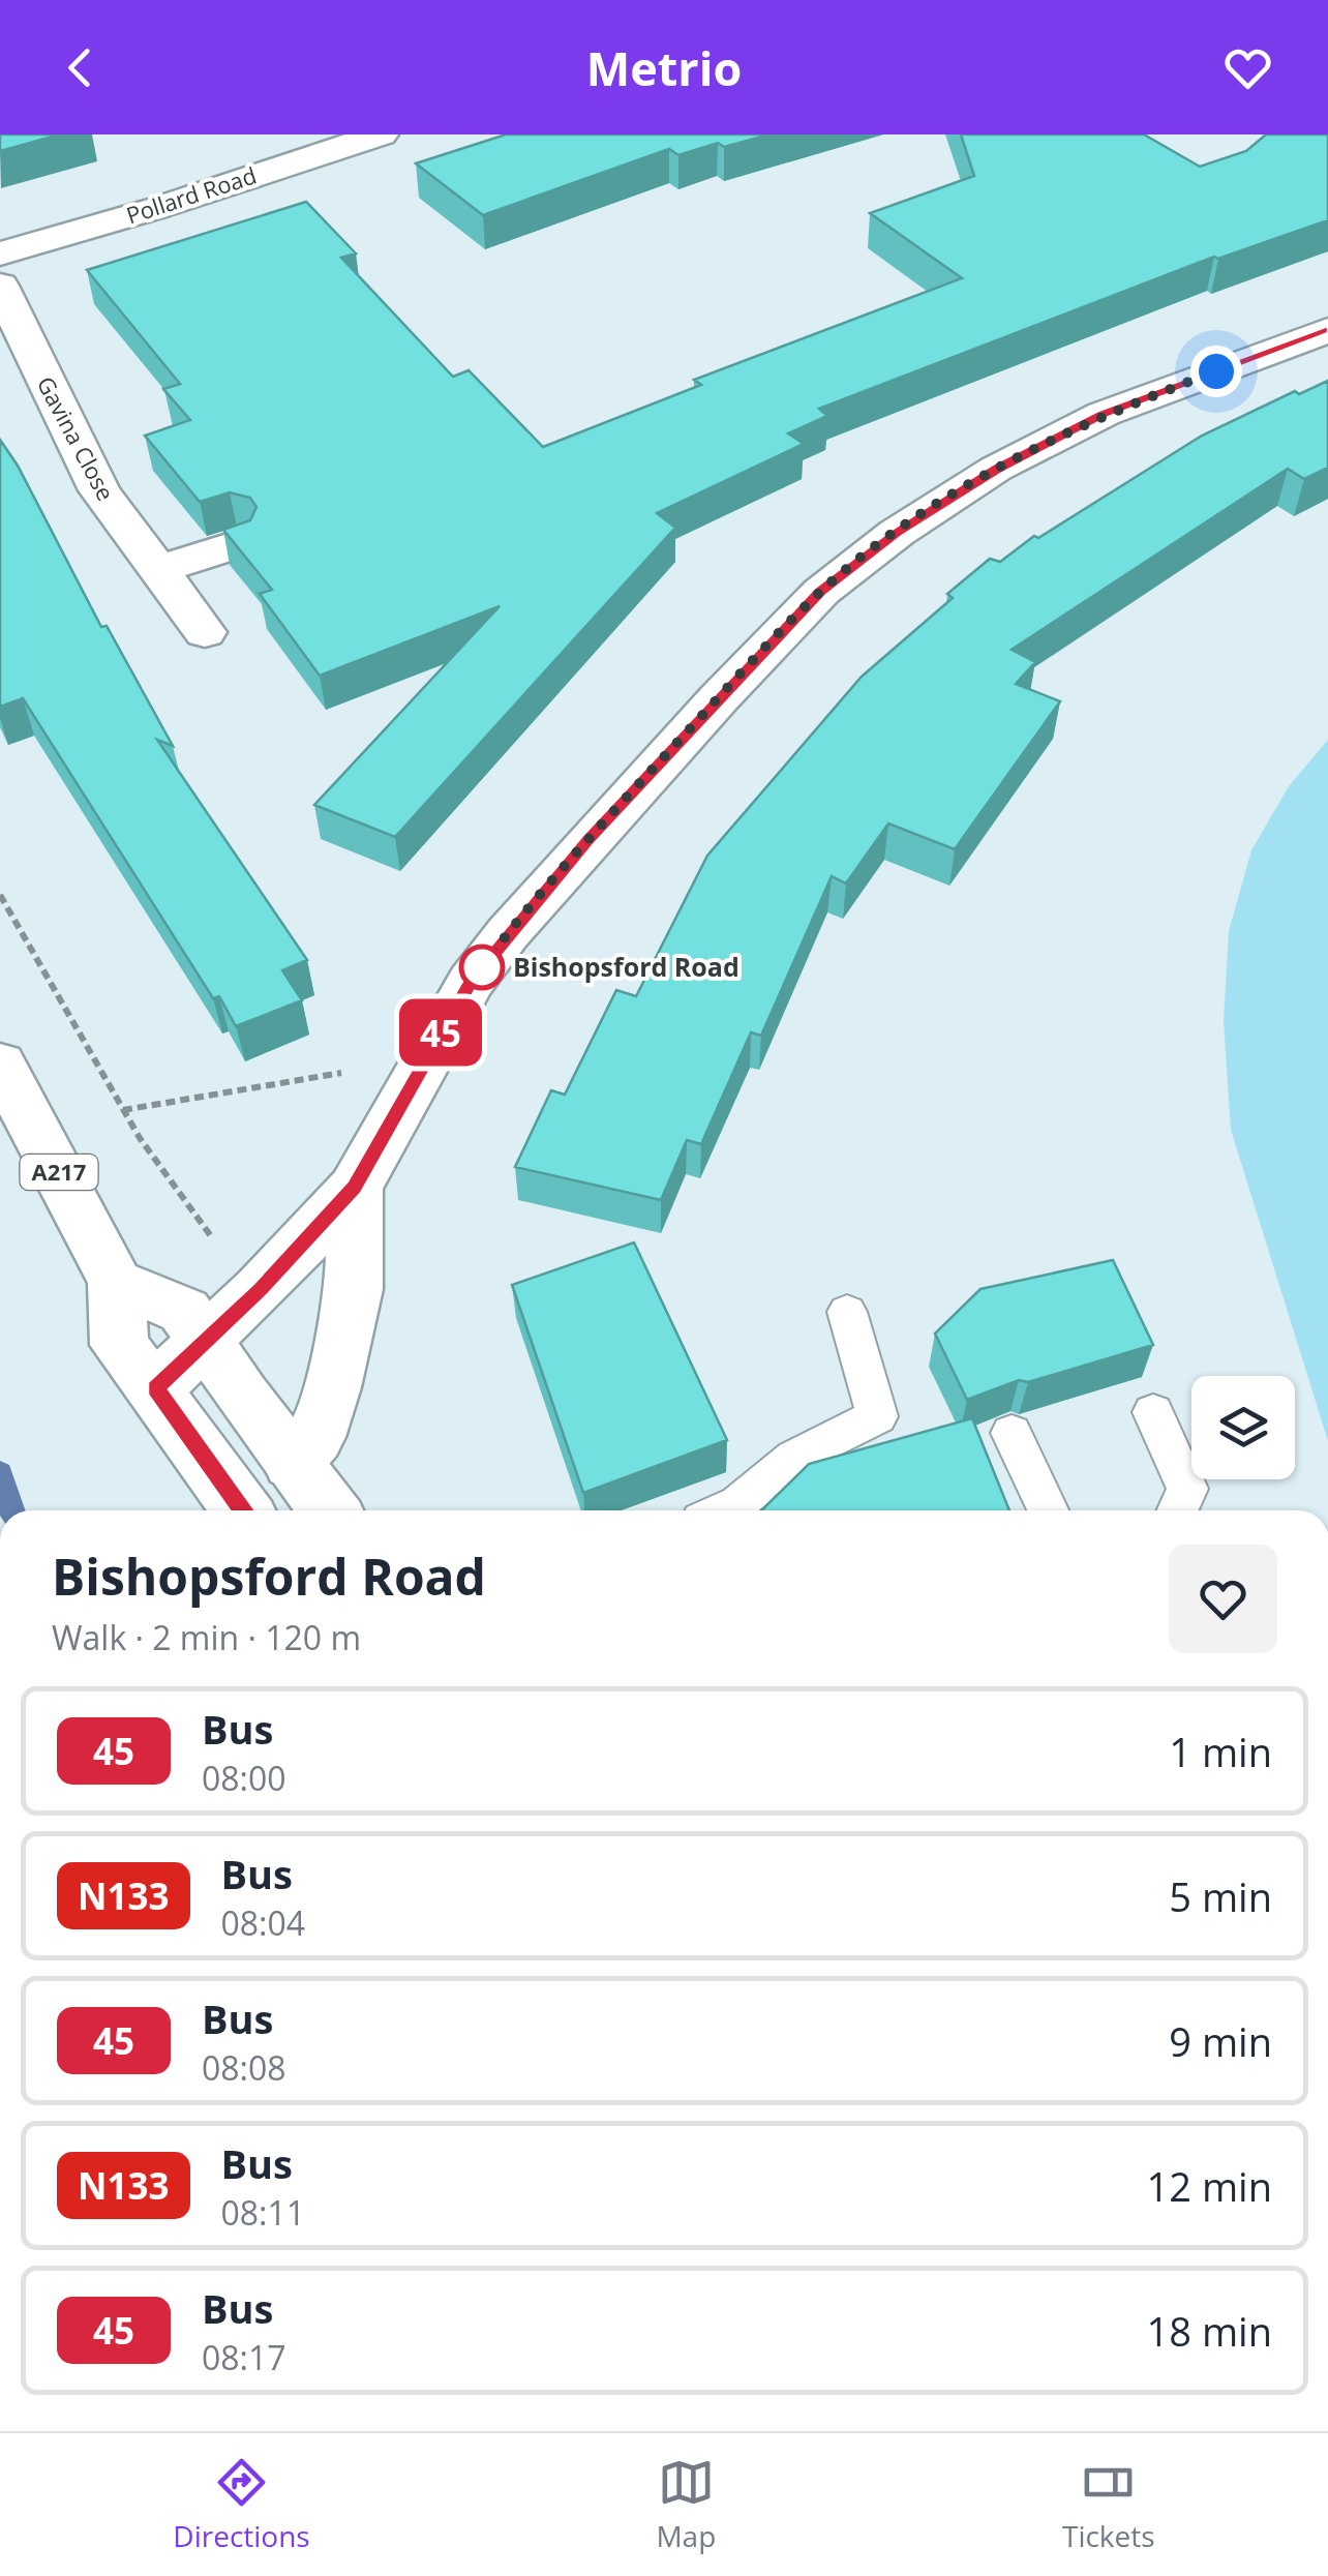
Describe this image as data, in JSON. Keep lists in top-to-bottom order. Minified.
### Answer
{"streets":{"street":["Pollard Road","Gavina Close","A217"]},"places":["Bishopsford Road"],"lines":["bus line 45"],"page":{"header":"Metrio","on_map":"45","heading":["Bishopsford Road","Walk · 2 min · 120 m"],"list":[{"mark":"45","name":"Bus","note":"08:00","value":"1 min"},{"mark":"N133","name":"Bus","note":"08:04","value":"5 min"},{"mark":"45","name":"Bus","note":"08:08","value":"9 min"},{"mark":"N133","name":"Bus","note":"08:11","value":"12 min"},{"mark":"45","name":"Bus","note":"08:17","value":"18 min"}],"tabs":["Directions","Map","Tickets"]}}
